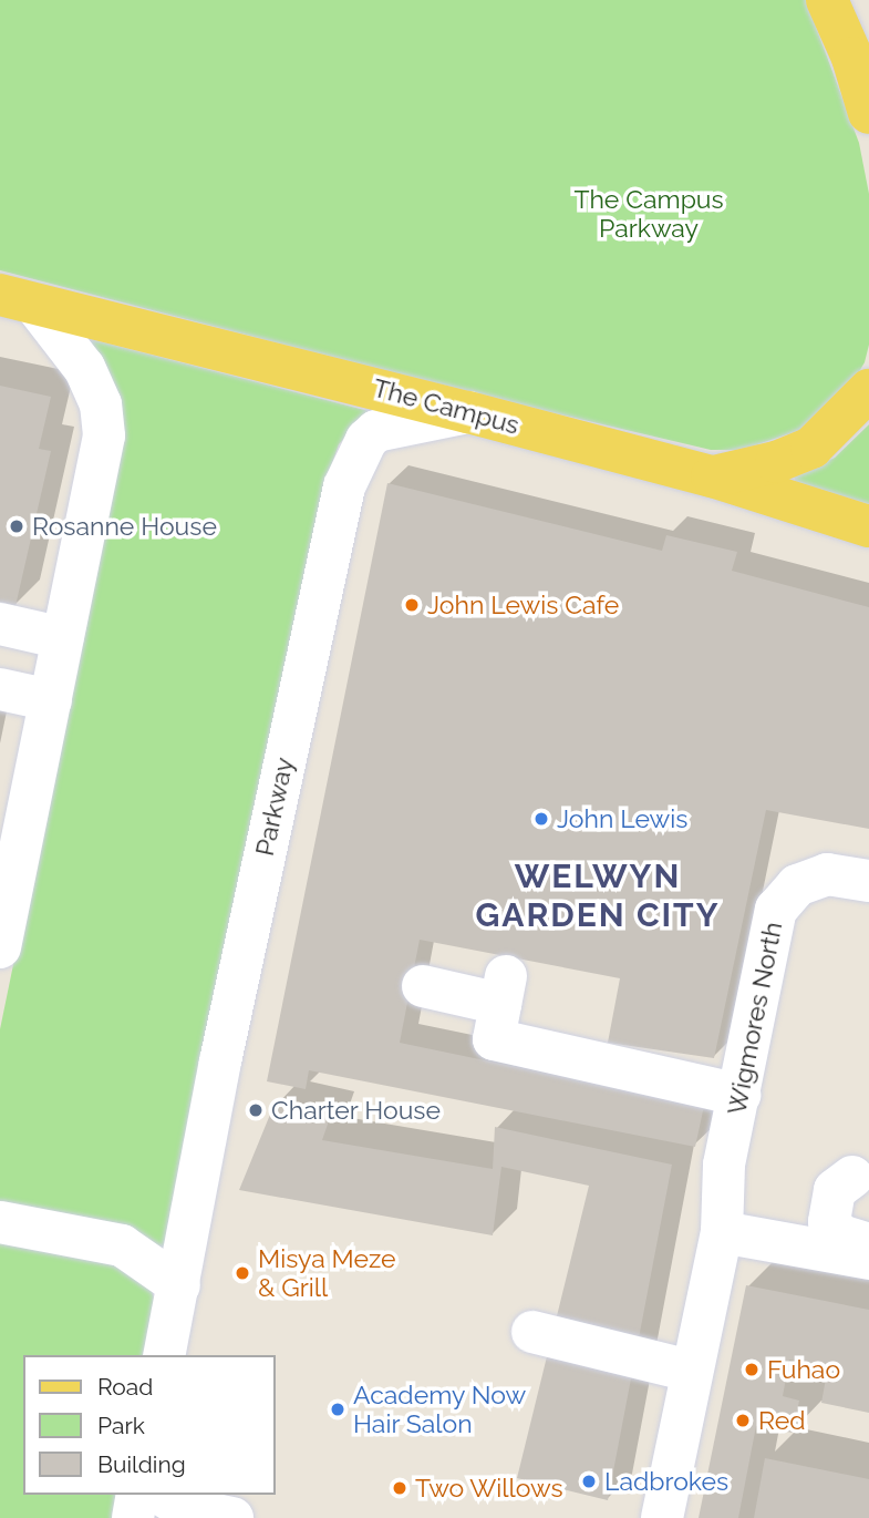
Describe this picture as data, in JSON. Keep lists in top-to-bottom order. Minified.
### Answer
{"streets":{"main road":["The Campus"],"street":["Parkway","Wigmores North"]},"crossings":[["The Campus","Parkway"]],"districts":["WELWYN GARDEN CITY"],"parks":["The Campus Parkway"],"places":["Rosanne House","John Lewis Cafe","John Lewis","Charter House","Misya Meze & Grill","Fuhao","Academy Now Hair Salon","Red","Ladbrokes","Two Willows"],"legend":["Road","Park","Building"]}
